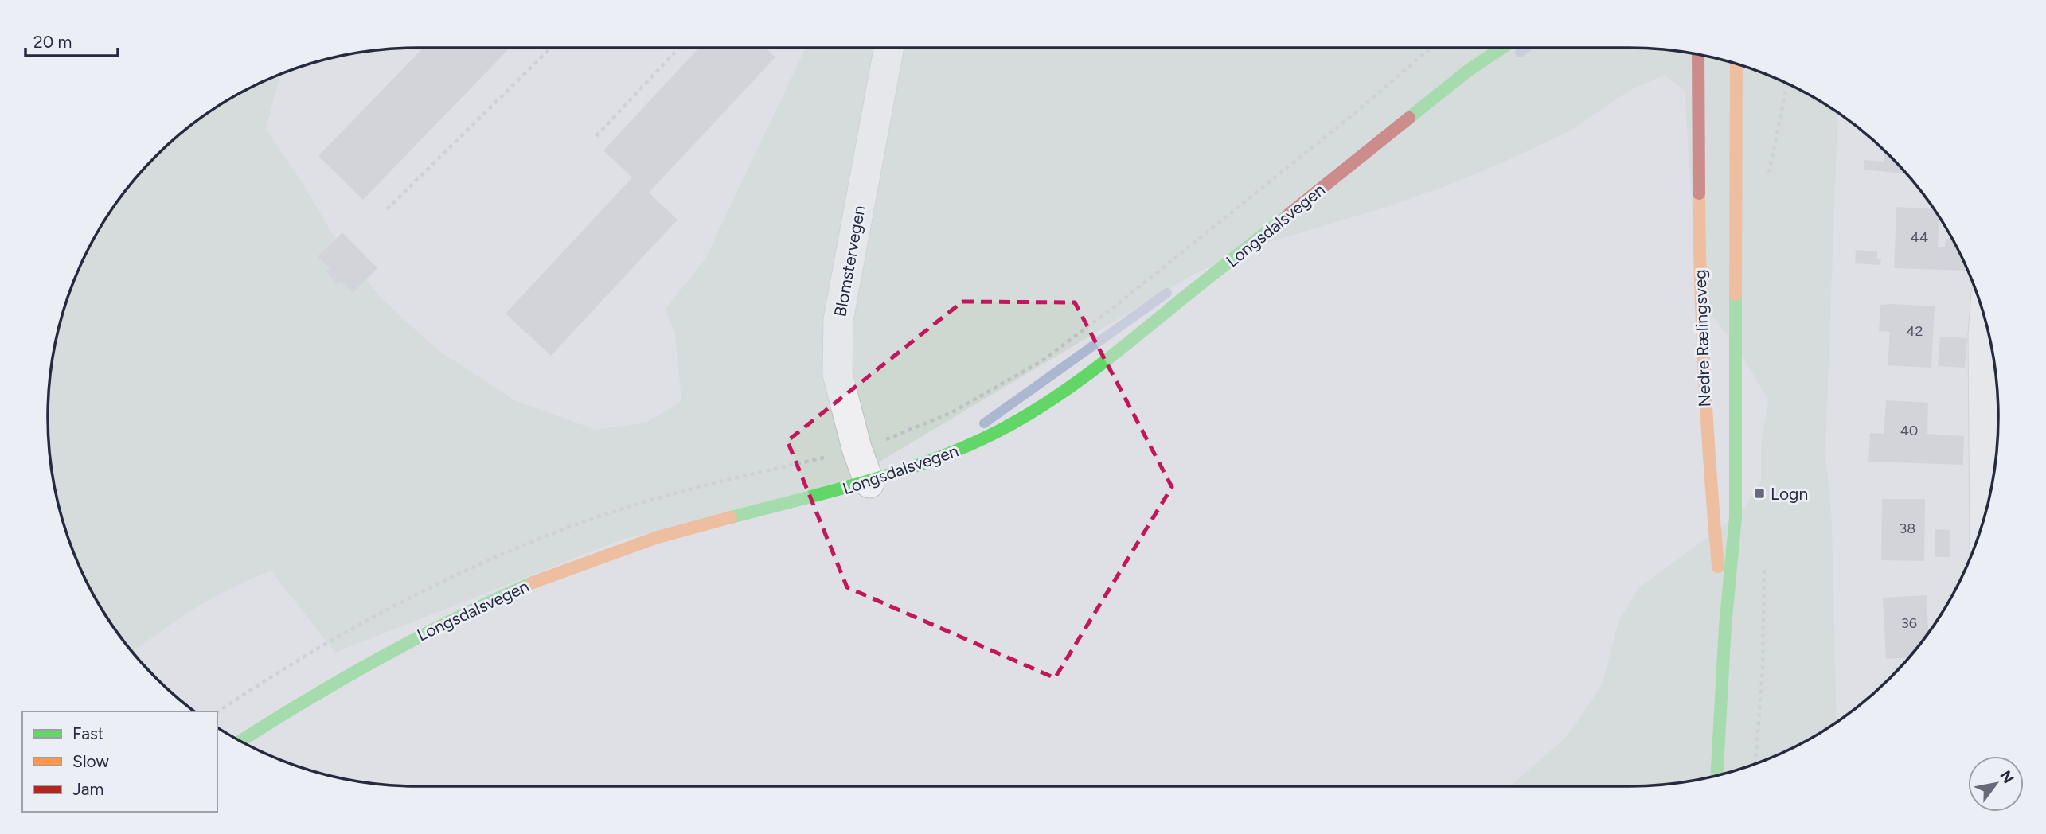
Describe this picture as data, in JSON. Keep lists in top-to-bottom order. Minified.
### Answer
{"streets":{"main road":["Longsdalsvegen","Nedre Rælingsveg"],"street":["Blomstervegen"]},"crossings":[["Longsdalsvegen","Blomstervegen"]],"places":{"transit":["Logn"]},"house_numbers":["44","42","40","38","36"],"legend":["Fast","Slow","Jam"],"scale_bar":"20 m","north":"top right"}
